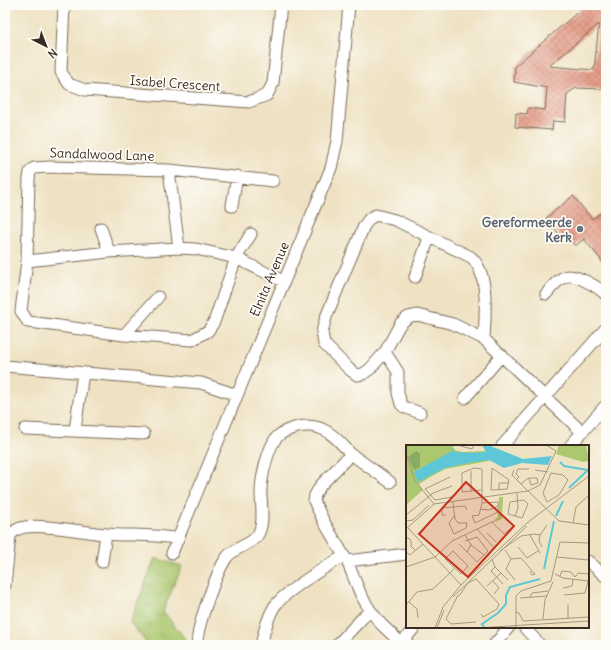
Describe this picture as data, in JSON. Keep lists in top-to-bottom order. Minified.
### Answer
{"streets":{"street":["Isabel Crescent","Sandalwood Lane","Elnita Avenue"]},"places":["Gereformeerde Kerk"],"north":"bottom right"}
